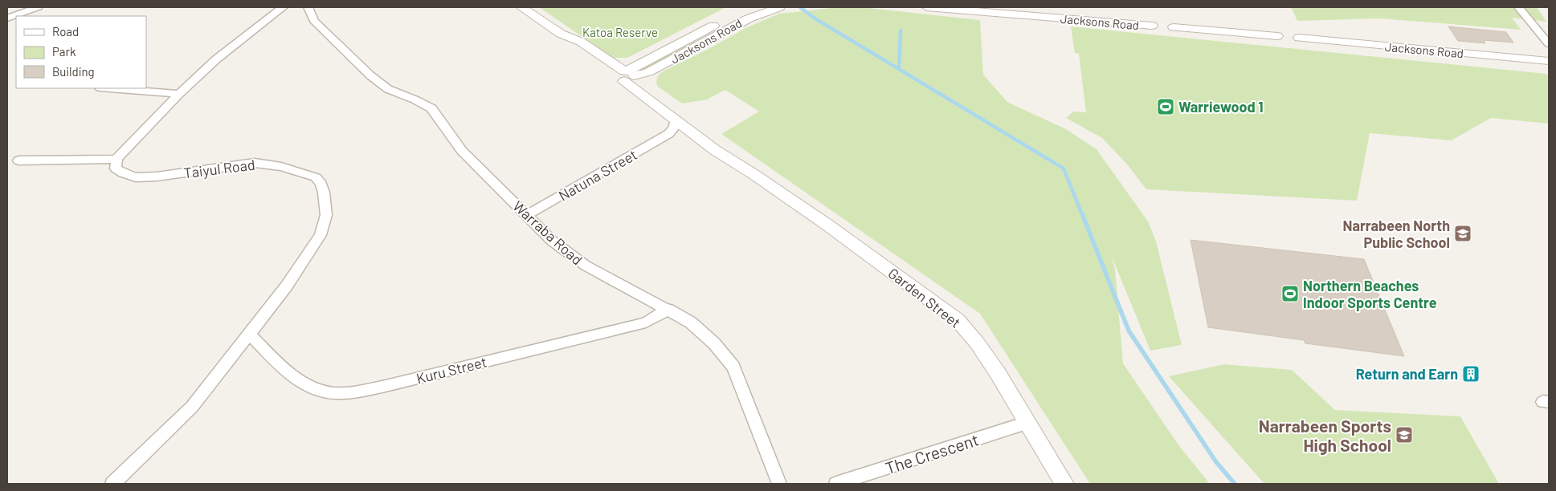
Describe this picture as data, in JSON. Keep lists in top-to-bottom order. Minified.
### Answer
{"streets":{"street":["Jacksons Road","Taiyul Road","Natuna Street","Warraba Road","Garden Street","Kuru Street","The Crescent"]},"crossings":[["Jacksons Road","Garden Street"],["Taiyul Road","Kuru Street"],["Natuna Street","Warraba Road"],["Natuna Street","Garden Street"],["Warraba Road","Kuru Street"],["Garden Street","The Crescent"]],"parks":["Katoa Reserve"],"places":{"sports":["Warriewood 1","Northern Beaches Indoor Sports Centre"],"school or university":["Narrabeen North Public School","Narrabeen Sports High School"],"building":["Return and Earn"]},"legend":["Road","Park","Building"]}
